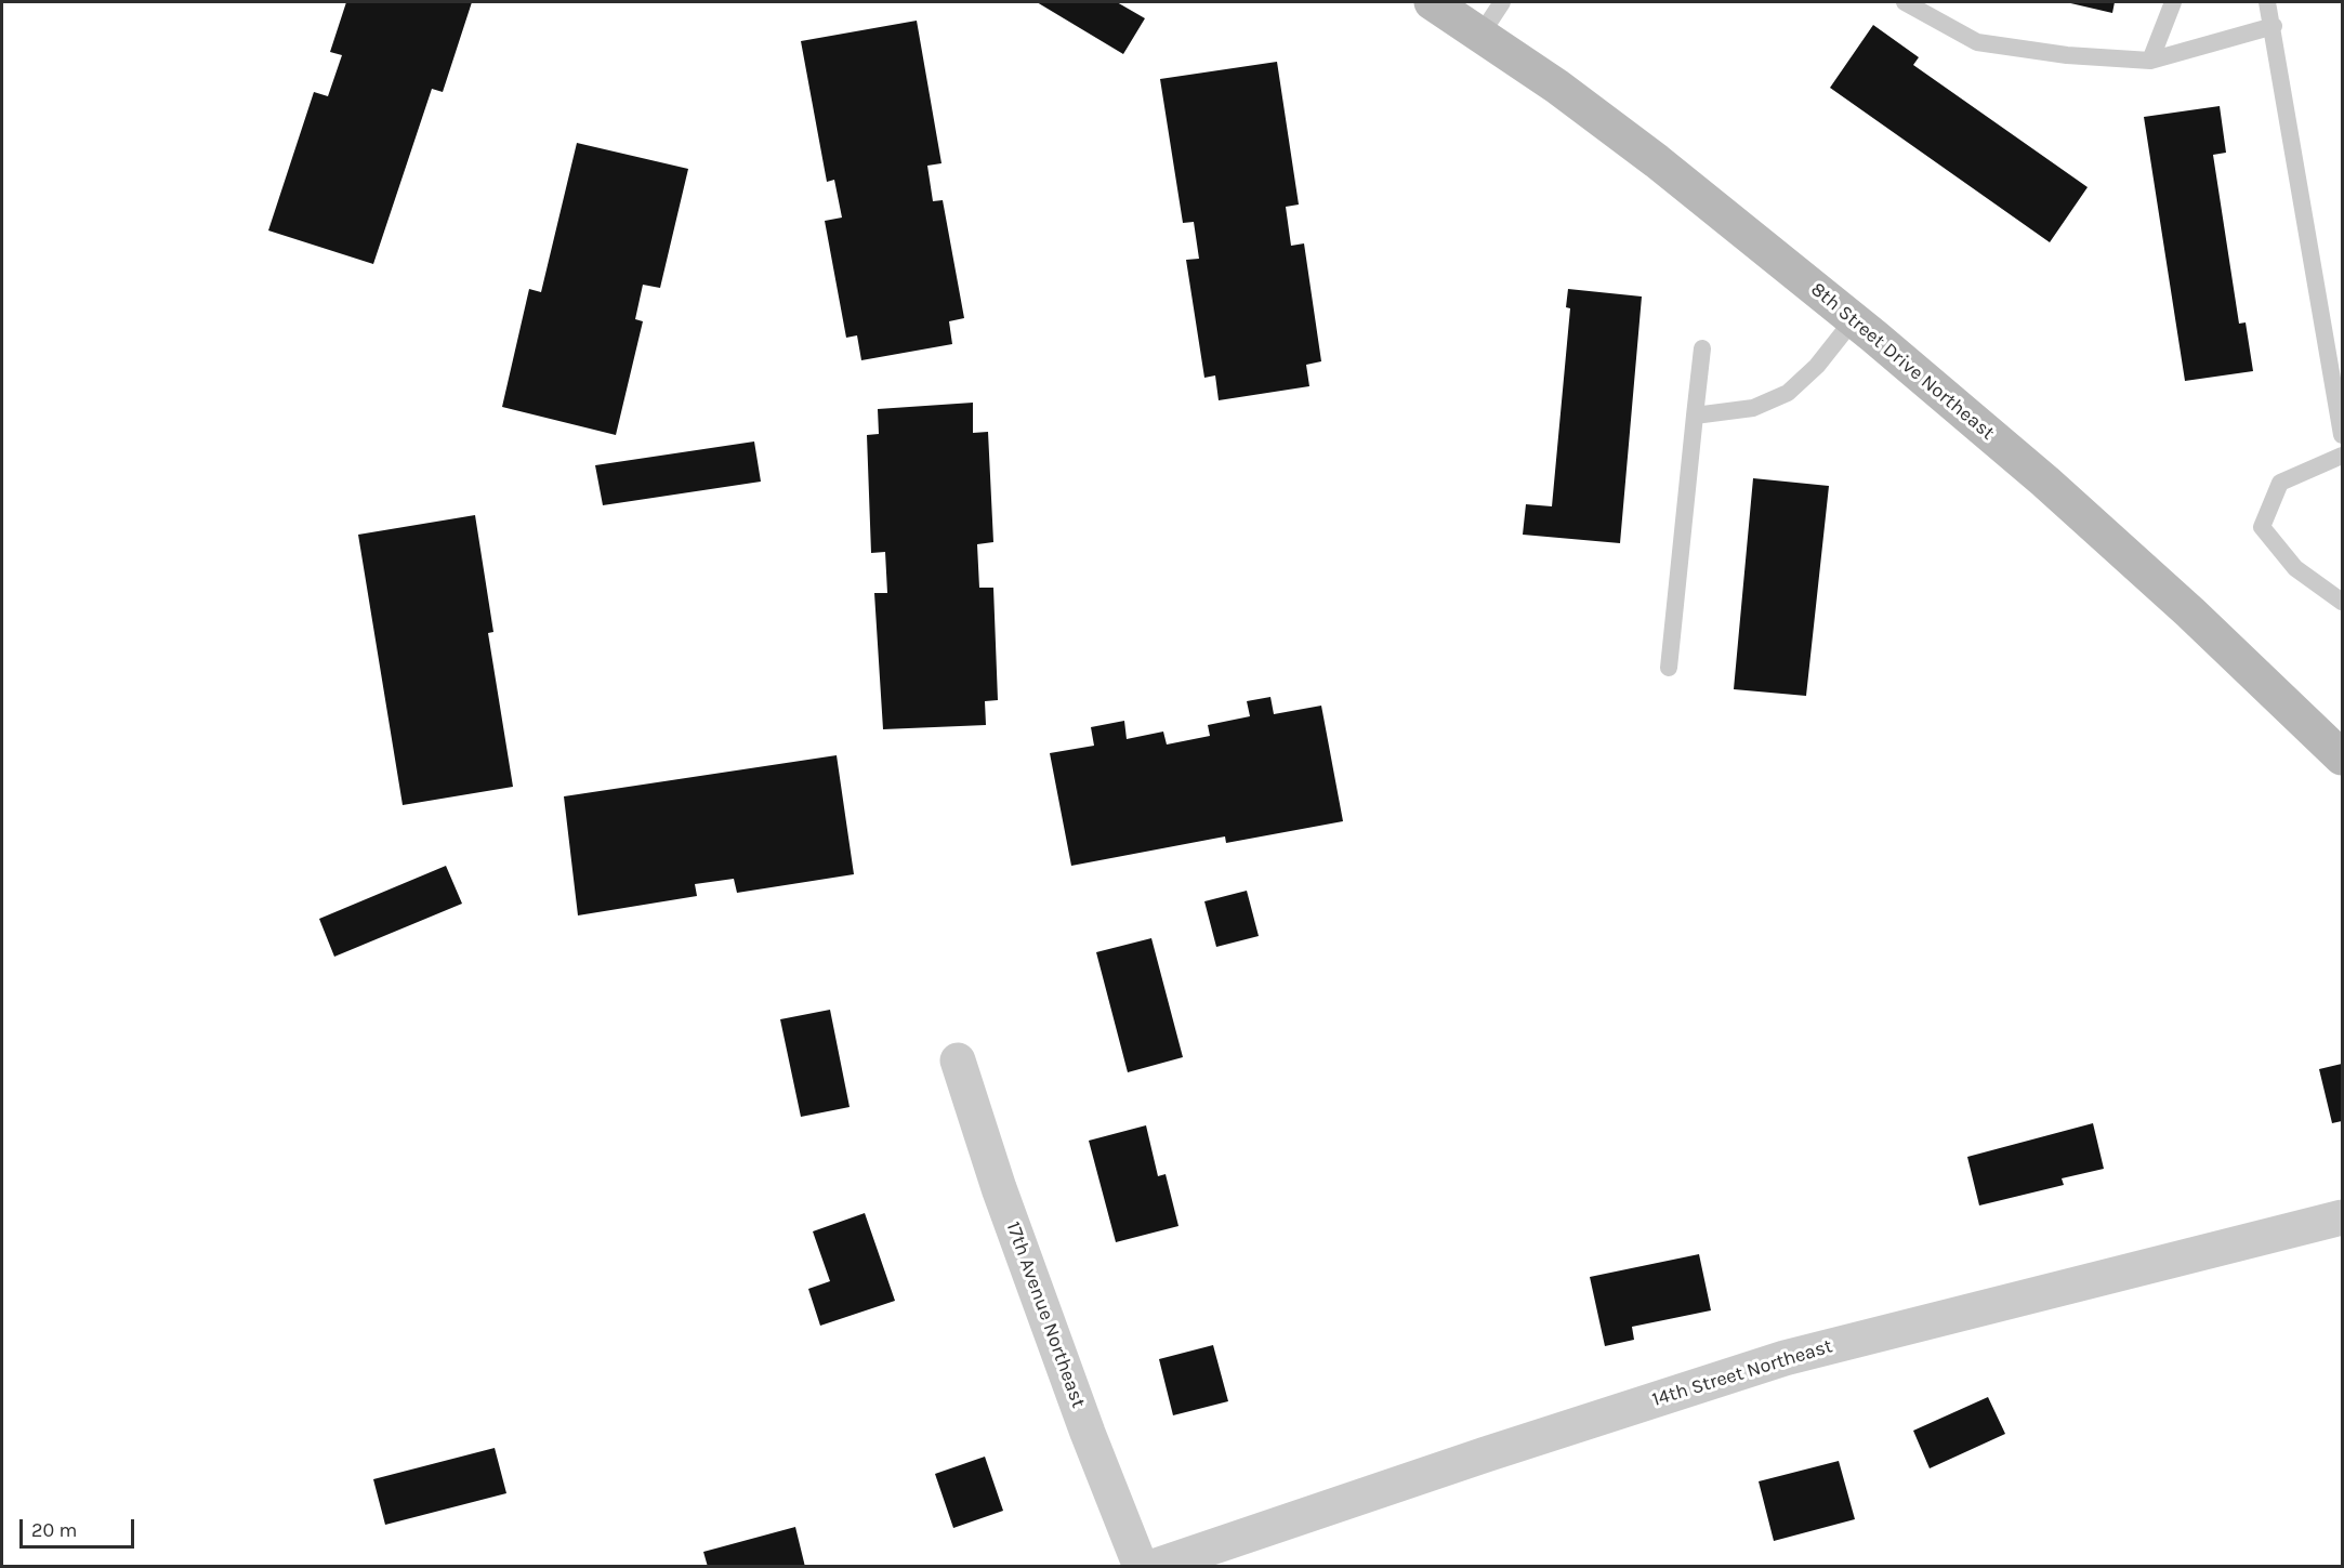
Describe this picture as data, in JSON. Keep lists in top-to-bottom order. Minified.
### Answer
{"streets":{"main road":["8th Street Drive Northeast"],"street":["17th Avenue Northeast","14th Street Northeast"]},"scale_bar":"20 m"}
